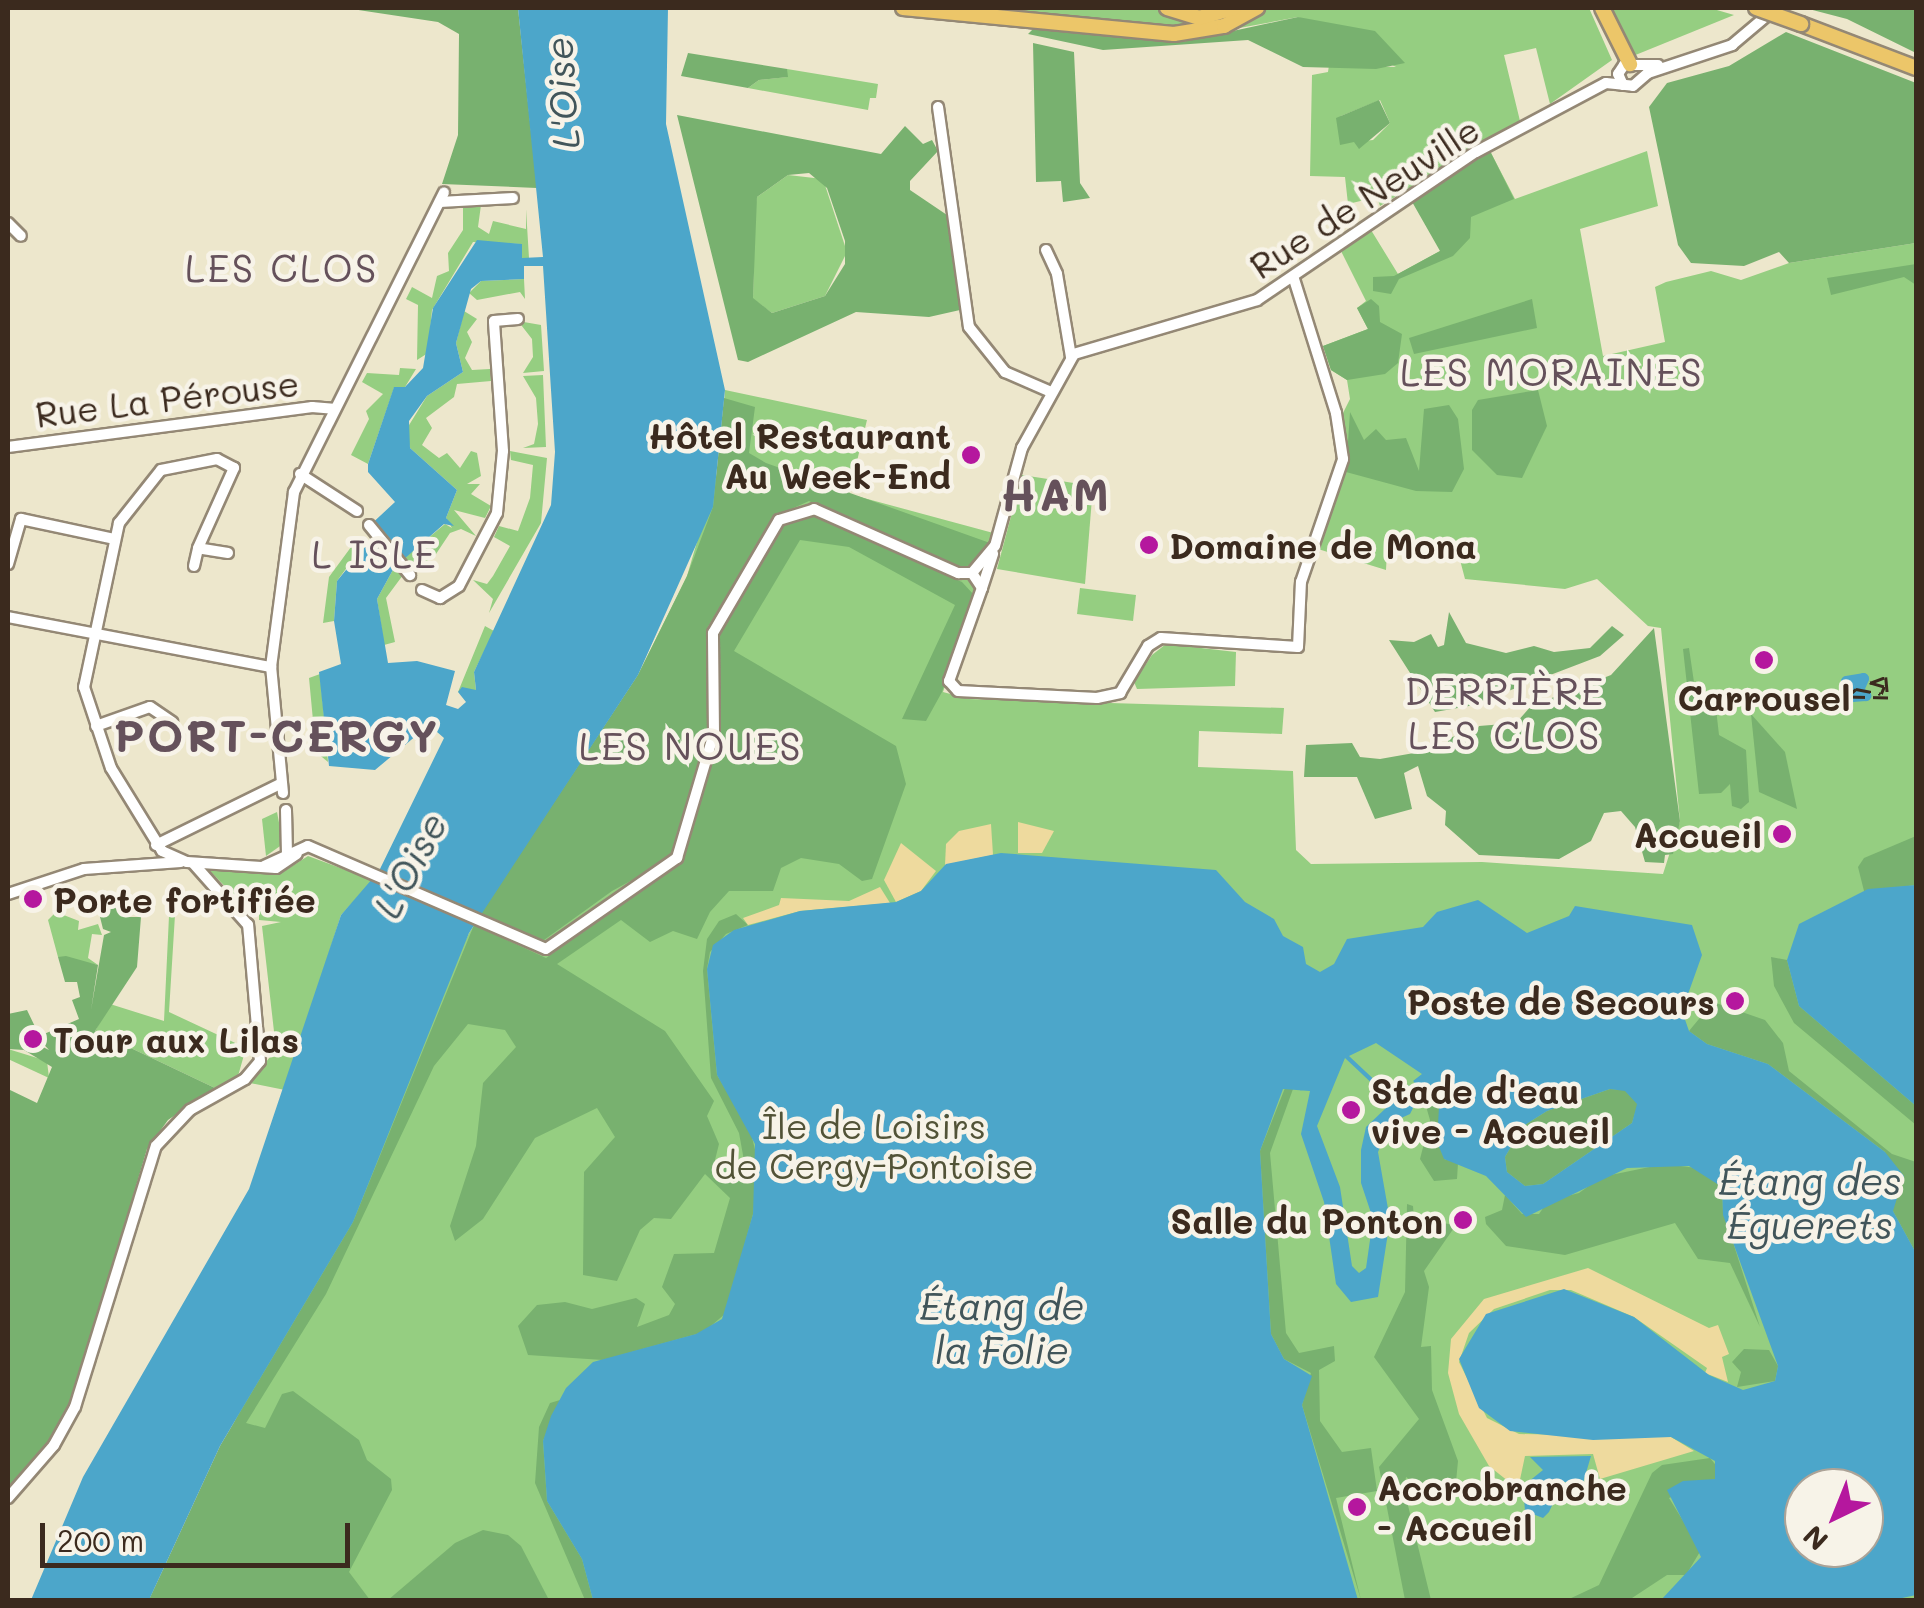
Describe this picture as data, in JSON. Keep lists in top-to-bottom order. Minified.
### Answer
{"streets":{"street":["Rue de Neuville","Rue La Pérouse"]},"districts":["LES CLOS","LES MORAINES","HAM","L ISLE","DERRIÈRE LES CLOS","PORT-CERGY","LES NOUES"],"water":["L'Oise","Étang des Éguerets","Étang de la Folie"],"parks":["Île de Loisirs de Cergy-Pontoise"],"places":["Hôtel Restaurant Au Week-End","Domaine de Mona","Carrousel","Accueil","Porte fortifiée","Poste de Secours","Tour aux Lilas","Stade d'eau vive - Accueil","Salle du Ponton","Accrobranche - Accueil"],"scale_bar":"200 m","north":"bottom left"}
